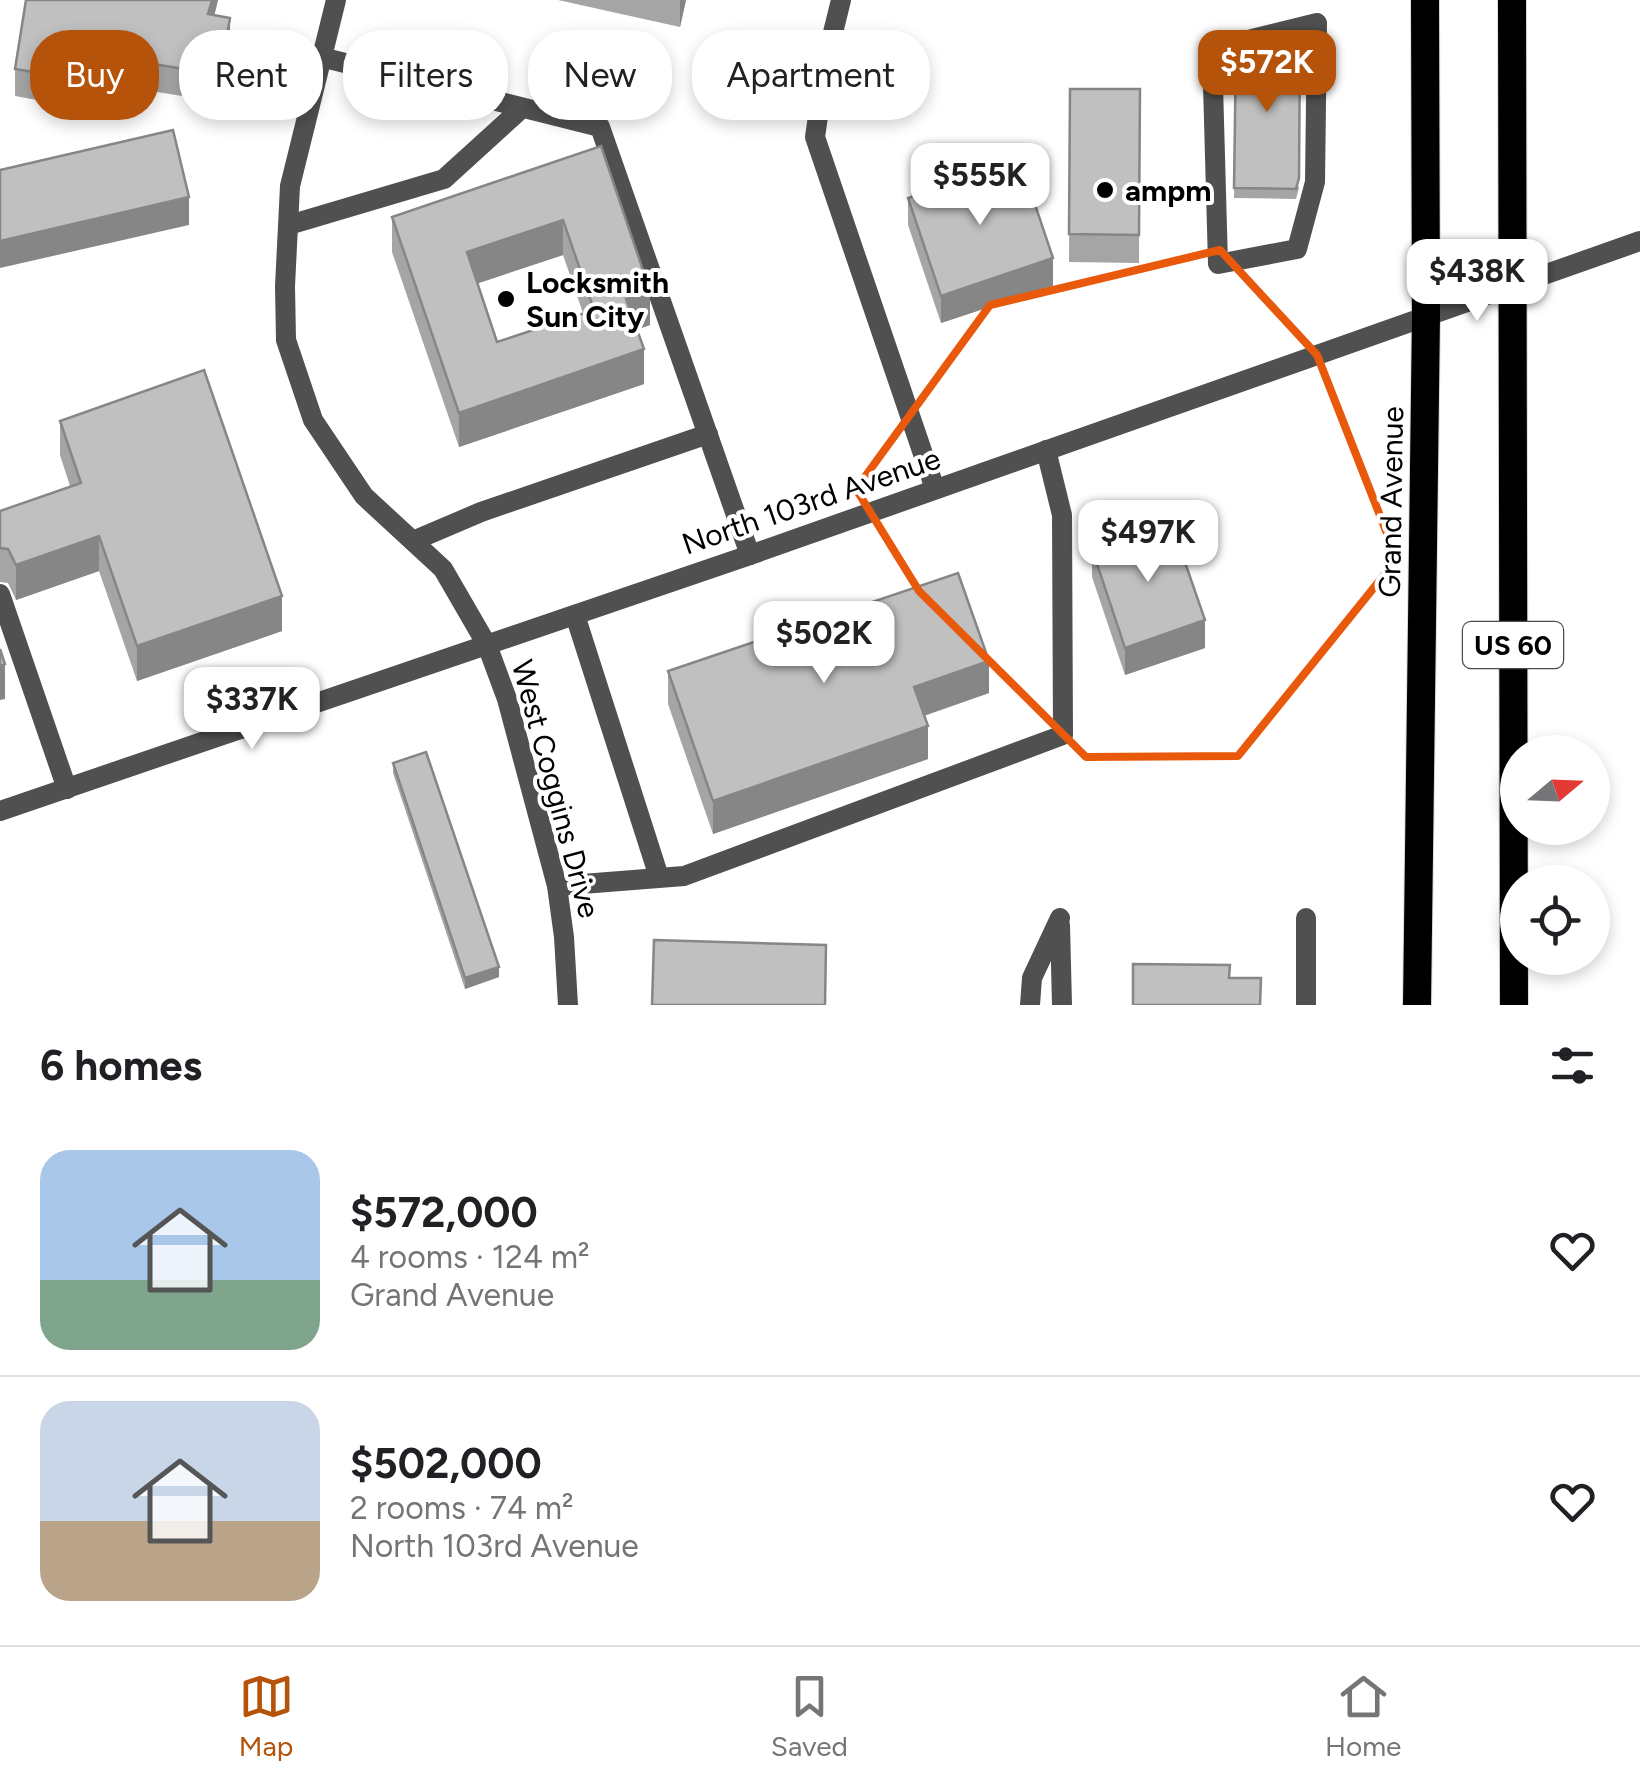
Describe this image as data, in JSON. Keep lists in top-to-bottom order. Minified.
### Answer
{"streets":{"highway":["Grand Avenue","US 60"],"street":["North 103rd Avenue","West Coggins Drive"]},"crossings":[["North 103rd Avenue","Grand Avenue"],["North 103rd Avenue","US 60"],["North 103rd Avenue","West Coggins Drive"]],"places":["ampm","Locksmith Sun City"],"north":"right","page":{"price":["$572K","$555K","$438K","$497K","$502K","$337K"],"chip":["Buy","Rent","Filters","New","Apartment"],"heading":"6 homes","list":[{"name":"$572,000","note":"4 rooms · 124 m² · Grand Avenue"},{"name":"$502,000","note":"2 rooms · 74 m² · North 103rd Avenue"}],"tabs":["Map","Saved","Home"]}}
